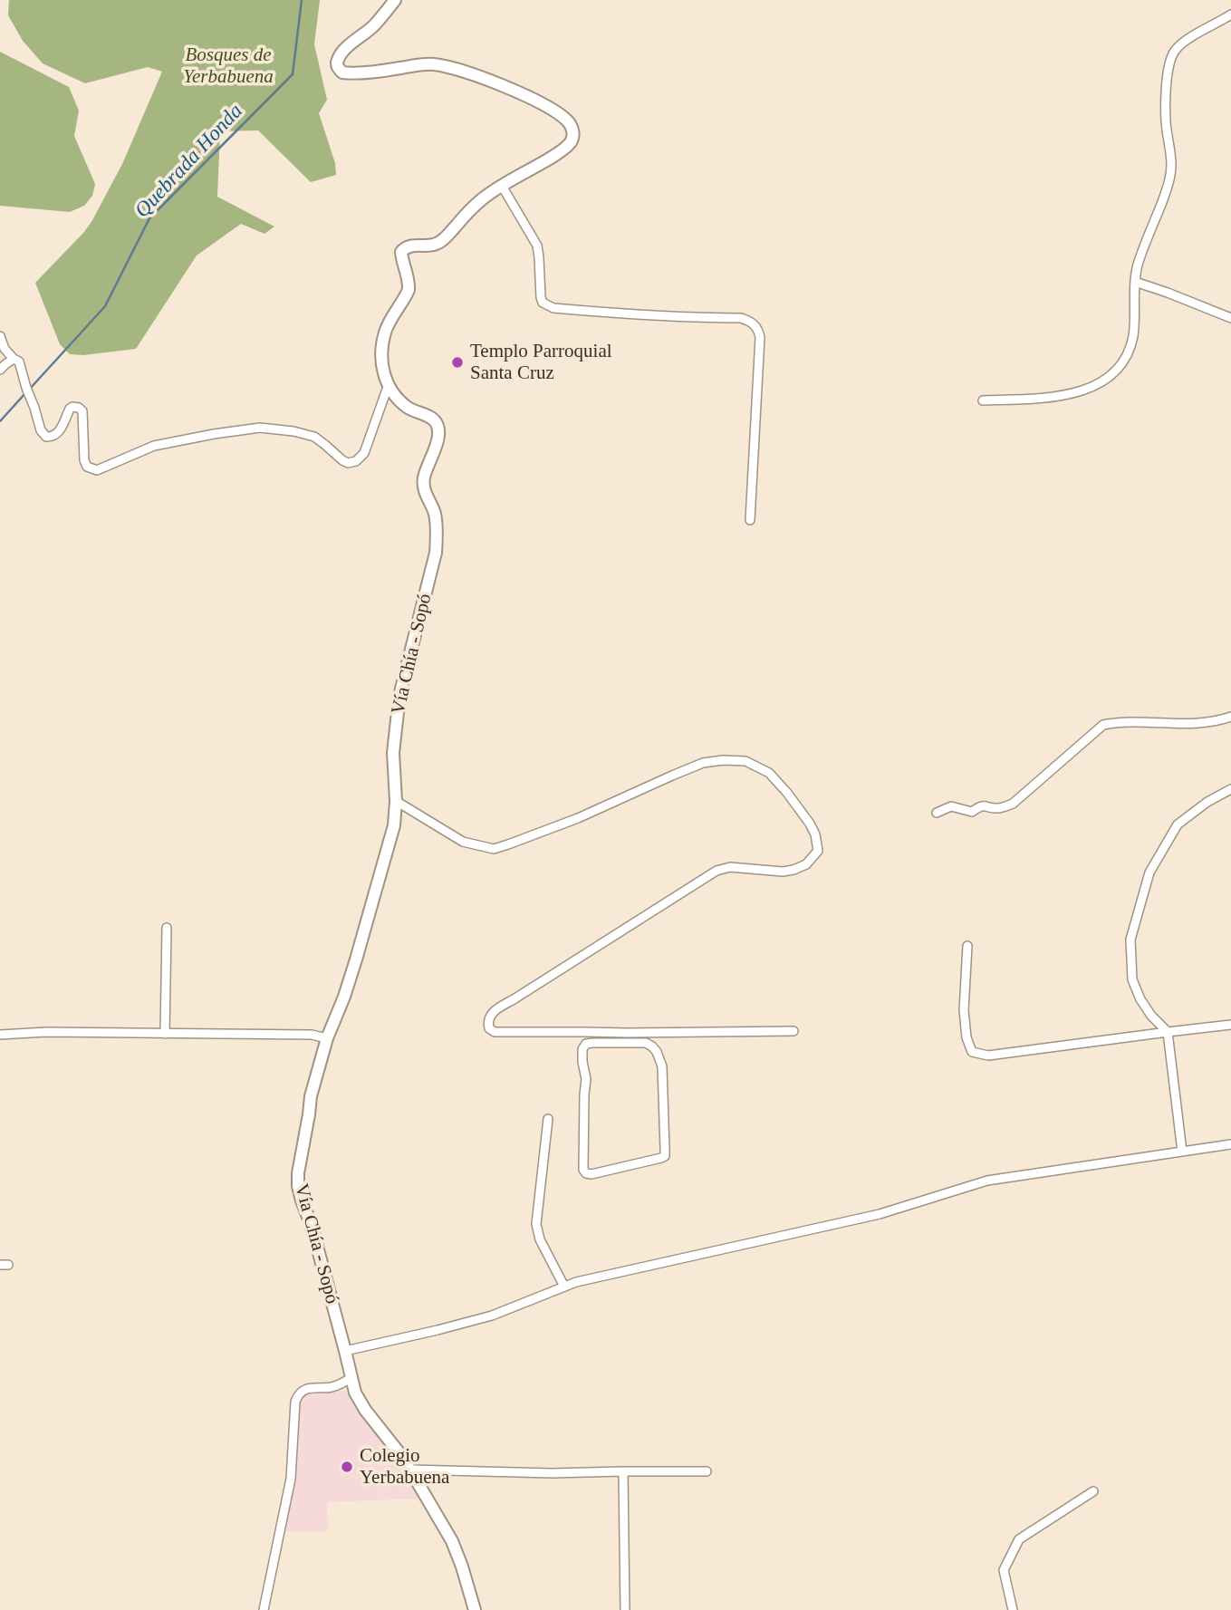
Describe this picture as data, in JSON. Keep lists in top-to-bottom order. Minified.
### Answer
{"streets":{"street":["Vía Chía - Sopó"]},"water":["Quebrada Honda"],"parks":["Bosques de Yerbabuena"],"places":["Templo Parroquial Santa Cruz","Colegio Yerbabuena"]}
